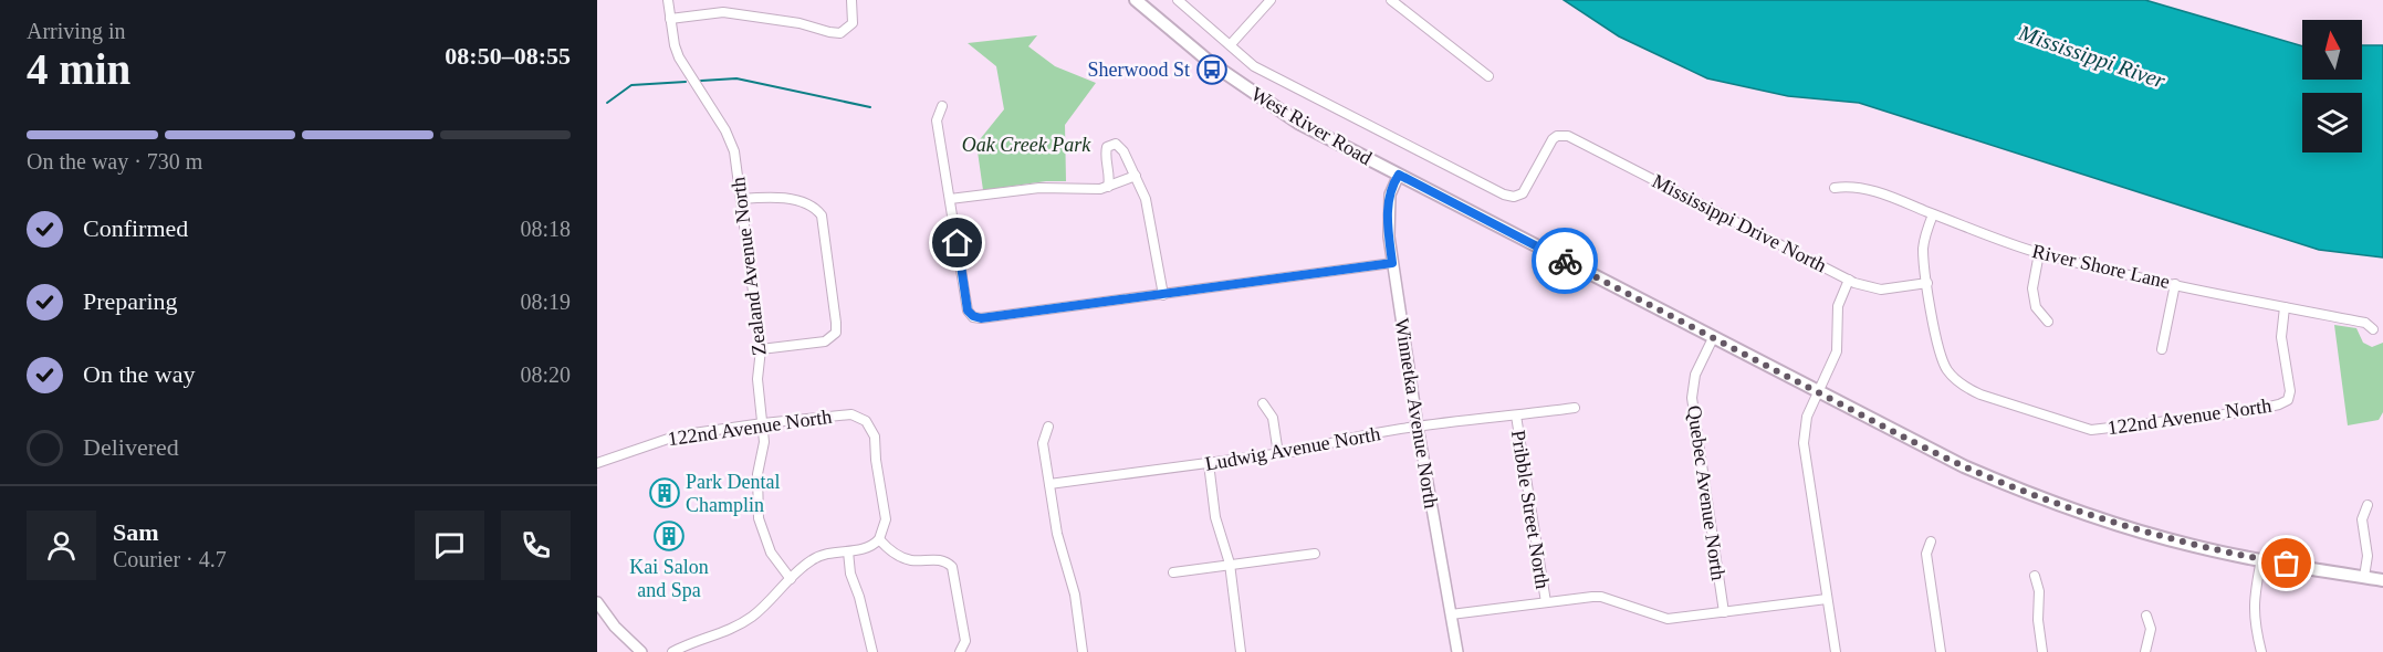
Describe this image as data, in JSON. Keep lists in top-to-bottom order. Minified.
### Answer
{"streets":{"main road":["West River Road"],"street":["Mississippi Drive North","Zealand Avenue North","River Shore Lane","Winnetka Avenue North","122nd Avenue North","Ludwig Avenue North","Quebec Avenue North","Pribble Street North"]},"crossings":[["West River Road","Mississippi Drive North"],["West River Road","Winnetka Avenue North"],["West River Road","Quebec Avenue North"],["Mississippi Drive North","122nd Avenue North"],["Zealand Avenue North","122nd Avenue North"],["River Shore Lane","122nd Avenue North"],["Winnetka Avenue North","Ludwig Avenue North"],["Ludwig Avenue North","Pribble Street North"]],"water":["Mississippi River"],"parks":["Oak Creek Park"],"places":{"bus stop":["Sherwood St"],"building":["Park Dental Champlin","Kai Salon and Spa"]},"north":"top","page":{"heading":["4 min","Arriving in","08:50–08:55"],"panel":["Sam","Courier · 4.7"],"bar":"On the way · 730 m","list":[["Confirmed","08:18"],["Preparing","08:19"],["On the way","08:20"],"Delivered"]}}
